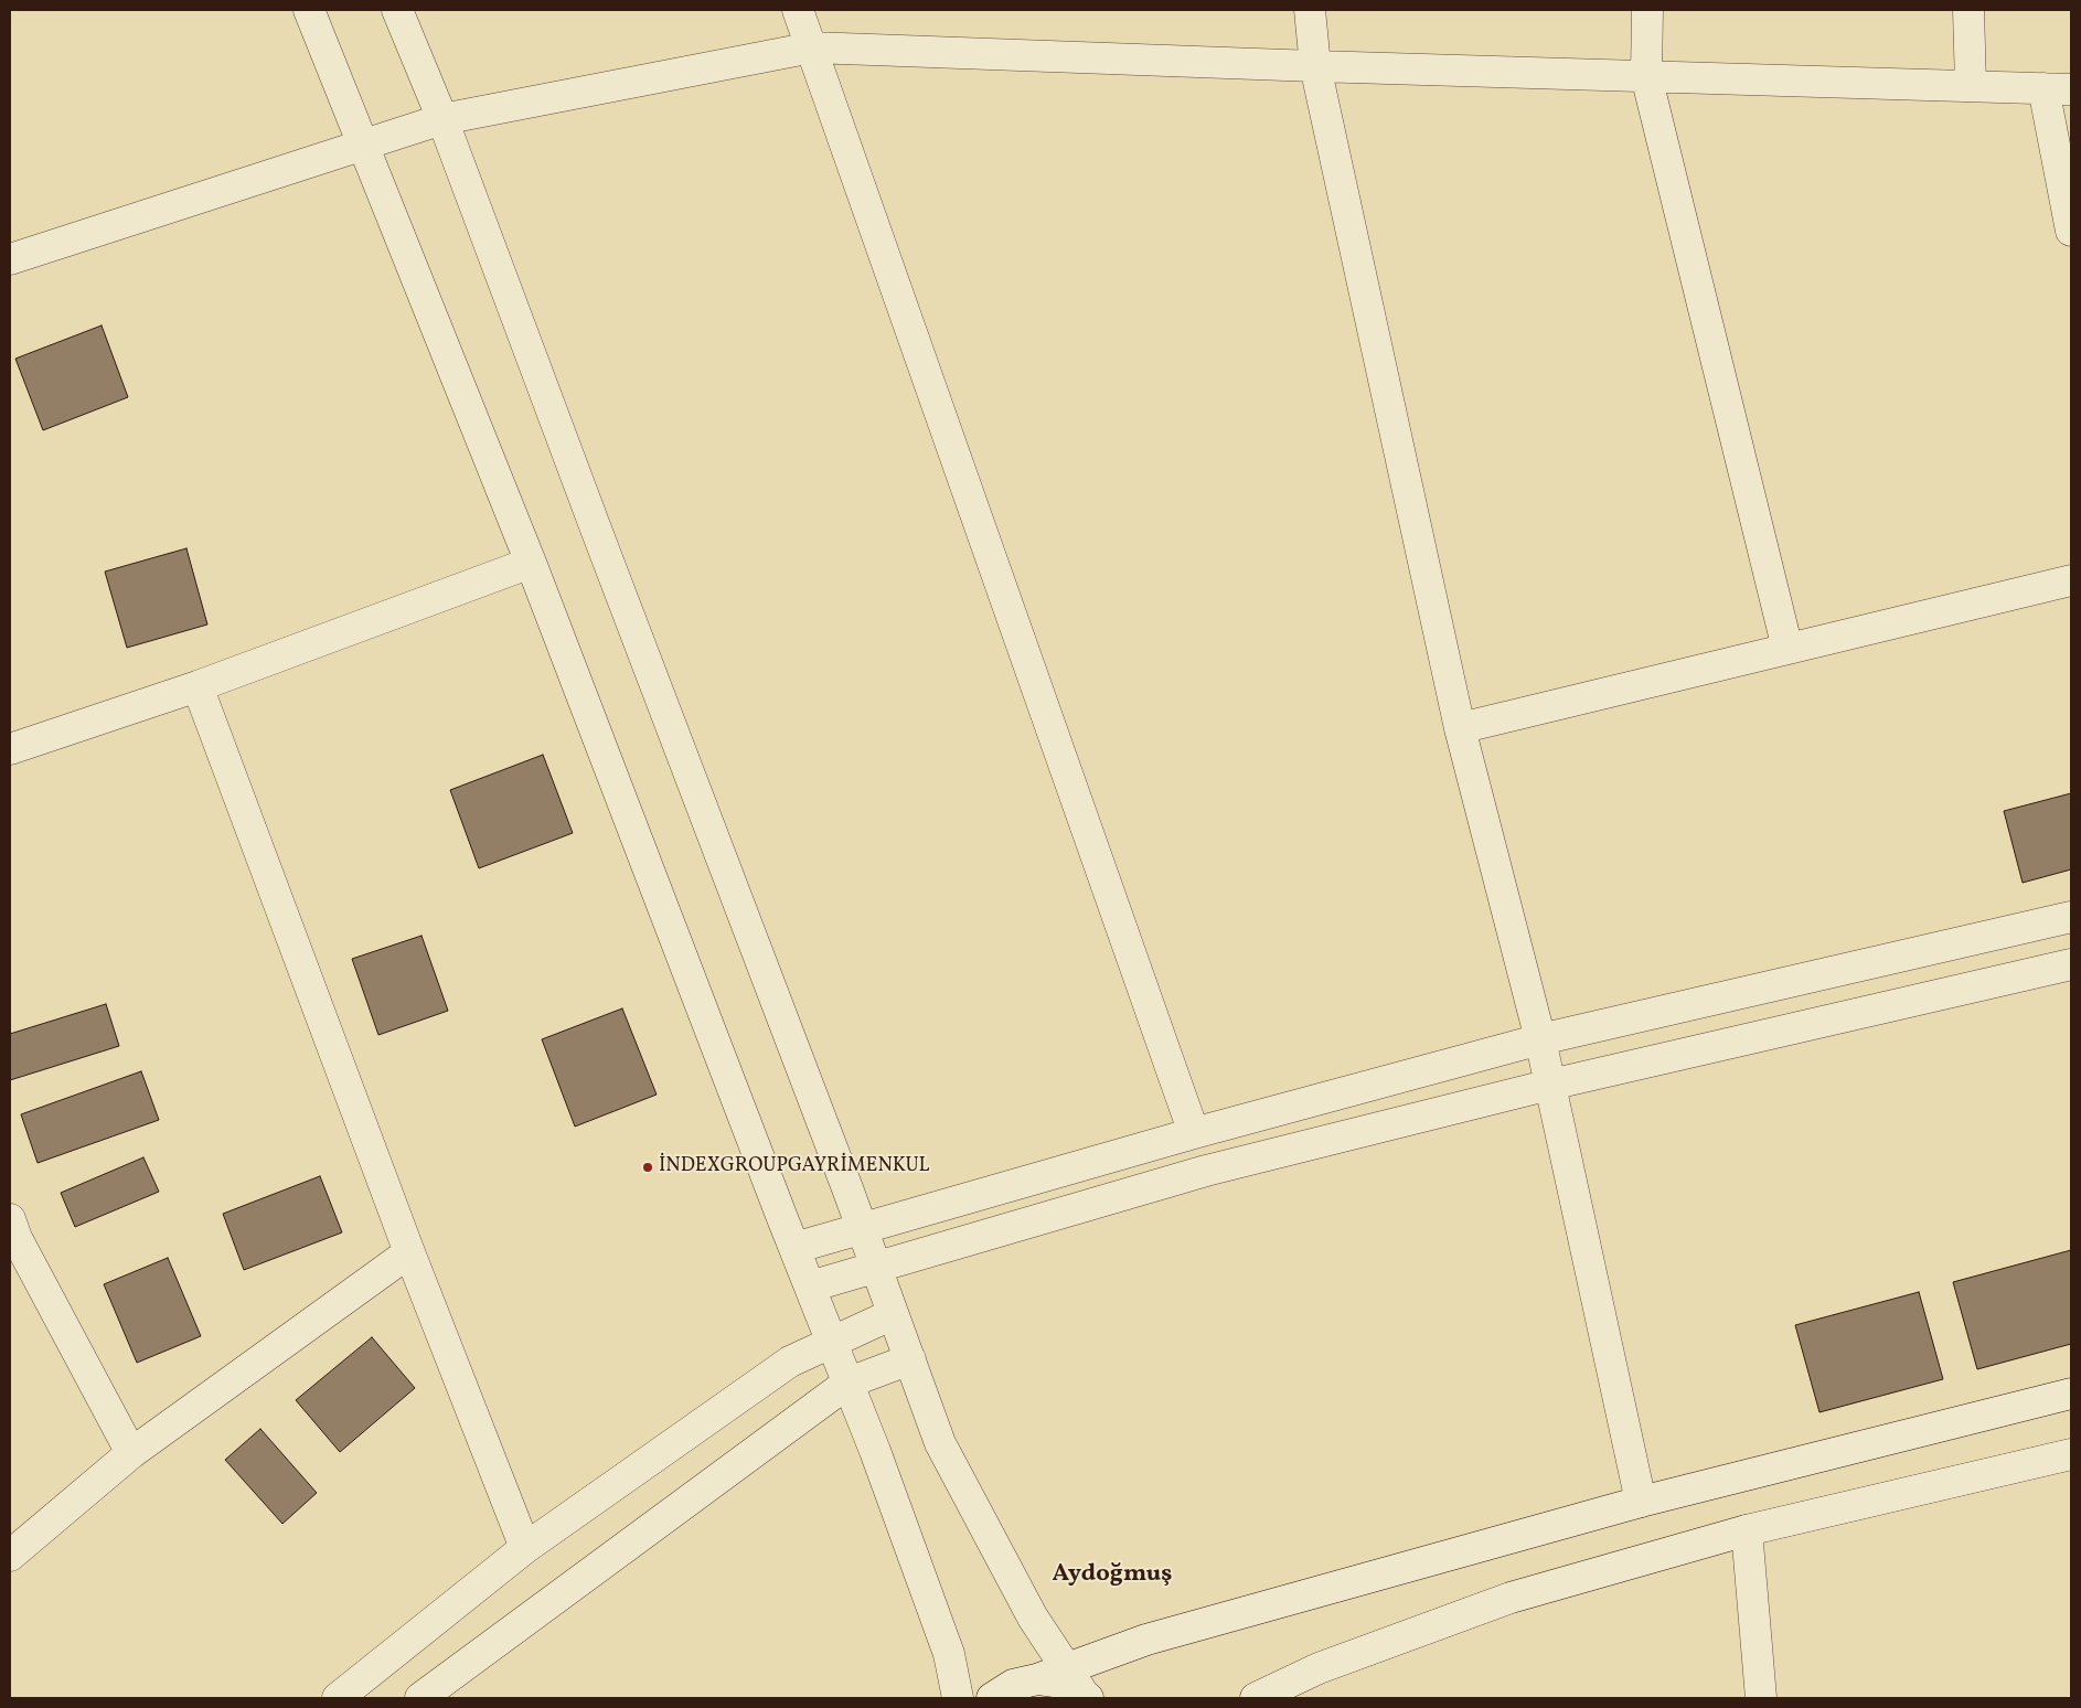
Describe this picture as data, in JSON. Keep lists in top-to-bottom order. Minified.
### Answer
{"districts":["Aydoğmuş"],"places":["İNDEXGROUPGAYRİMENKUL"]}
